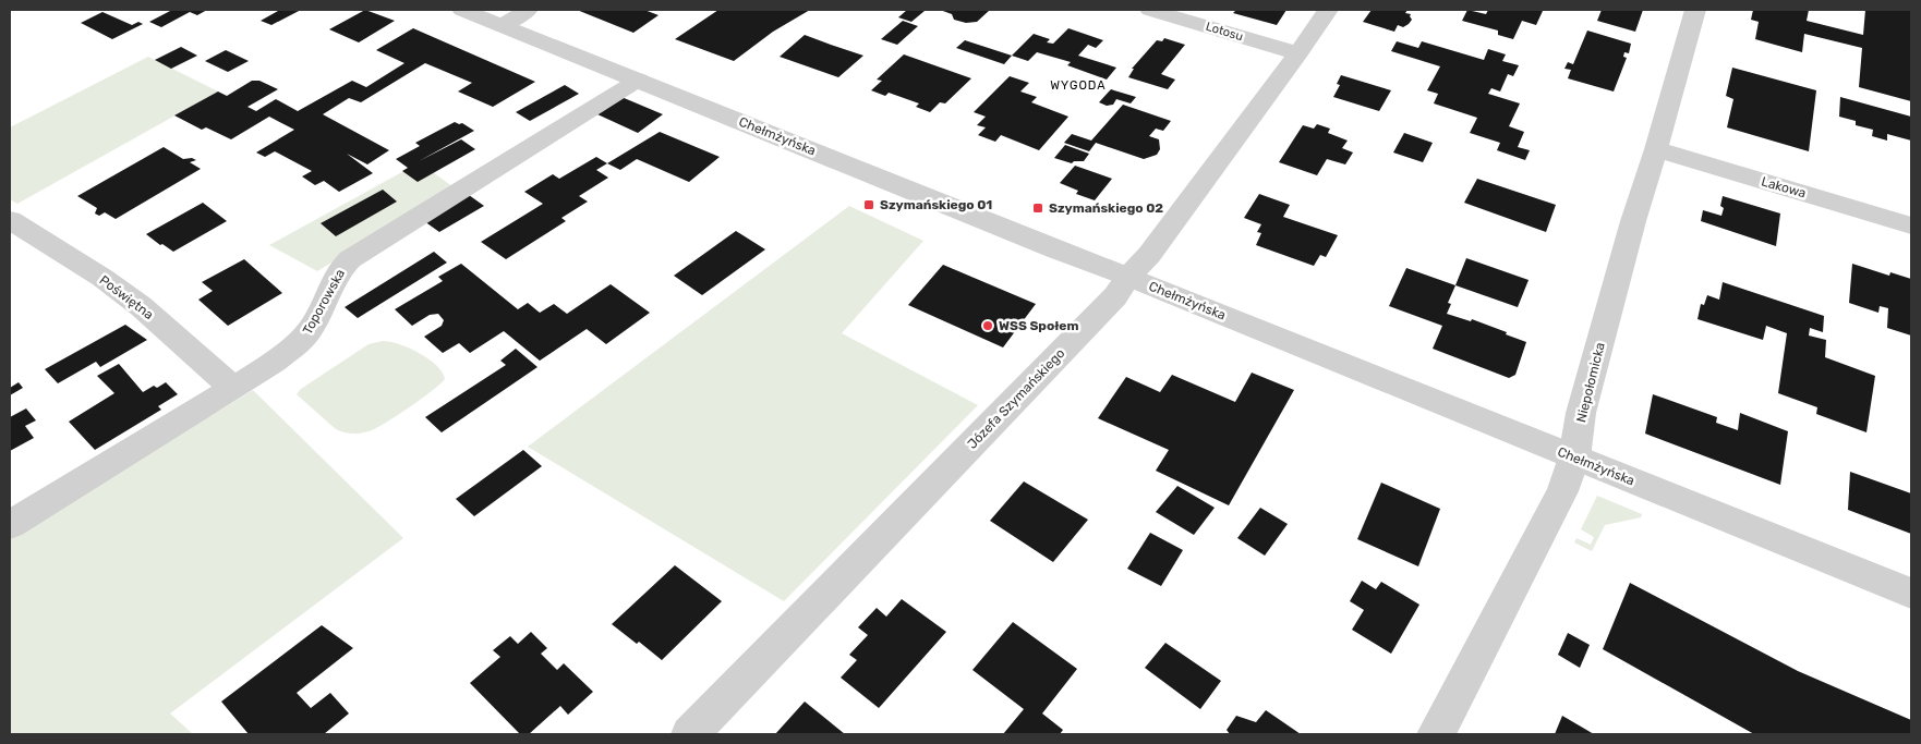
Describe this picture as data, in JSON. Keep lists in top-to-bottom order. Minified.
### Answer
{"streets":{"street":["Lotosu","Chełmżyńska","Lakowa","Poświętna","Toporowska","Niepołomicka","Józefa Szymańskiego"]},"crossings":[["Lotosu","Józefa Szymańskiego"],["Chełmżyńska","Toporowska"],["Chełmżyńska","Niepołomicka"],["Chełmżyńska","Józefa Szymańskiego"],["Lakowa","Niepołomicka"],["Poświętna","Toporowska"]],"districts":["WYGODA"],"places":{"transit":["Szymańskiego 01","Szymańskiego 02"],"other":["WSS Społem"]}}
